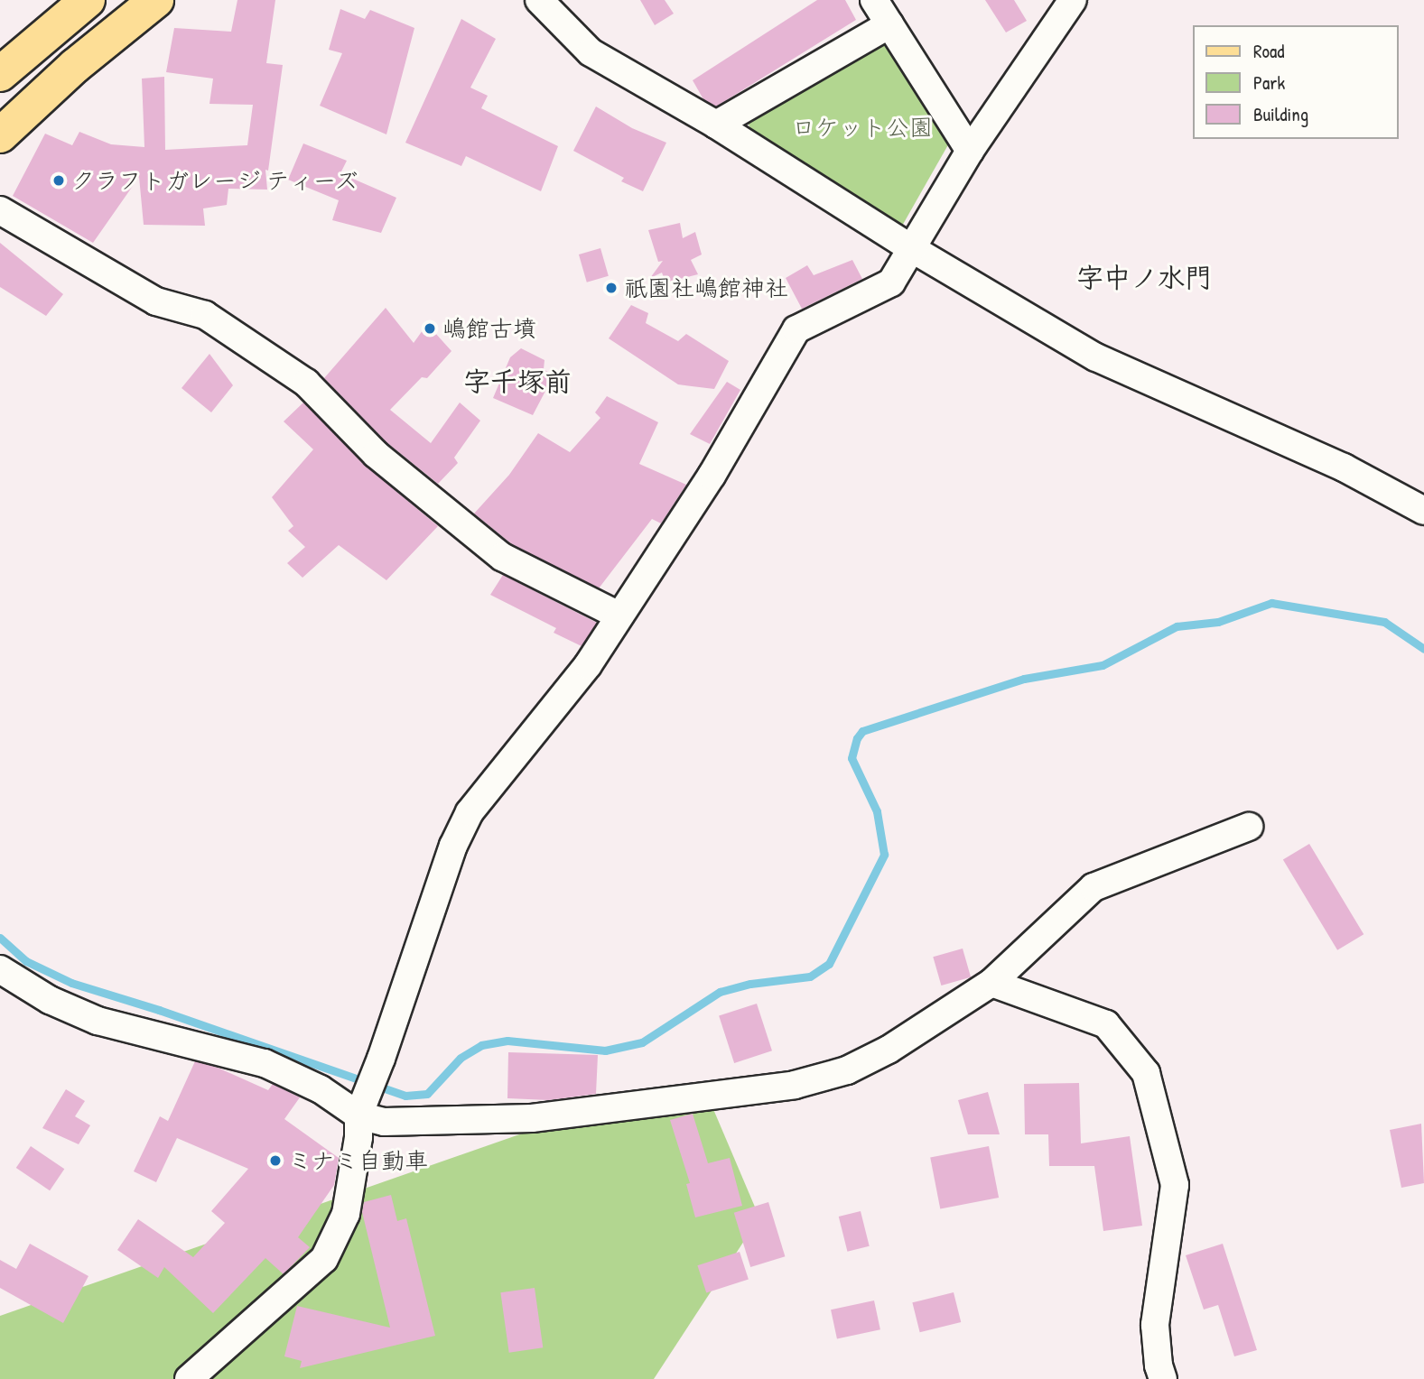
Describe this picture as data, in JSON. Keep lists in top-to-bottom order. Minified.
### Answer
{"districts":["字中ノ水門","字千塚前"],"parks":["ロケット公園"],"places":["クラフトガレージ ティーズ","祇園社嶋館神社","嶋館古墳","ミナミ自動車"],"legend":["Road","Park","Building"]}
